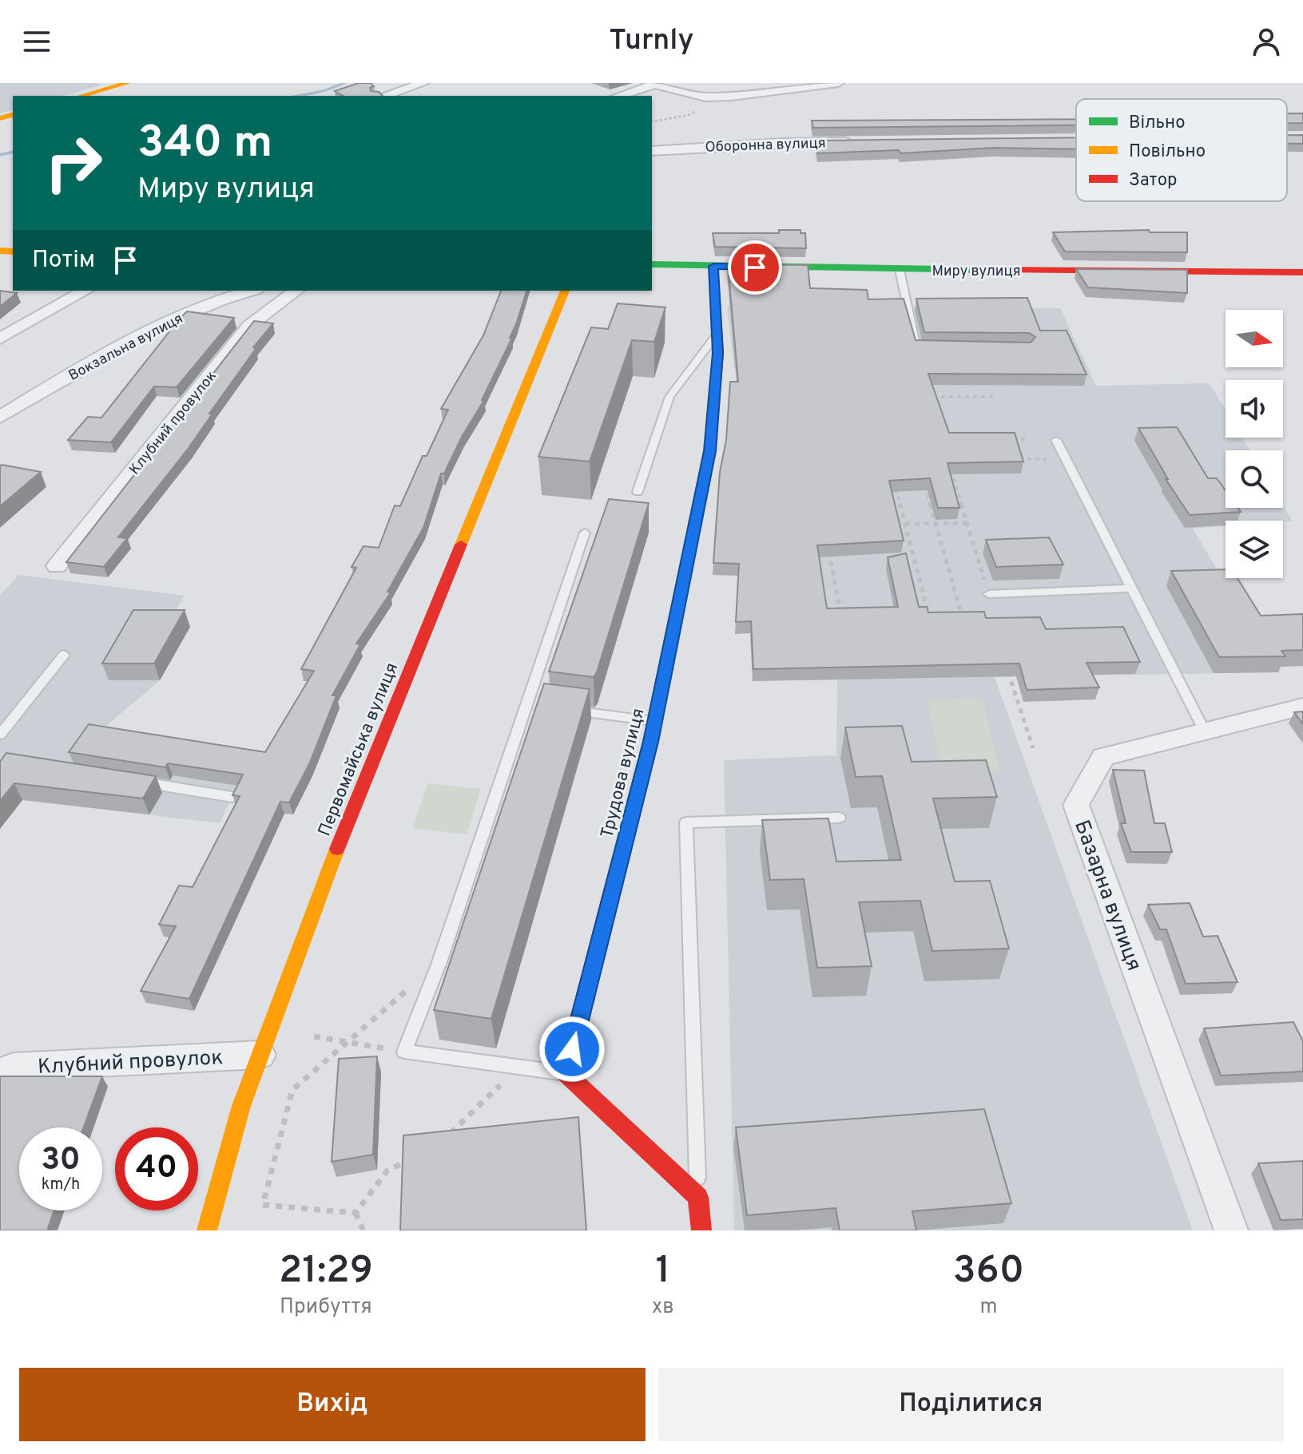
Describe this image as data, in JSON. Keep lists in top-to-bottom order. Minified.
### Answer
{"streets":{"street":["Оборонна вулиця","Миру вулиця","Вокзальна вулиця","Клубний провулок","Первомайська вулиця","Трудова вулиця","Базарна вулиця"]},"crossings":[["Миру вулиця","Трудова вулиця"],["Клубний провулок","Первомайська вулиця"]],"legend":["Вільно","Повільно","Затор"],"north":"right","page":{"header":"Turnly","turn":["340 m","Миру вулиця"],"then":"Потім","speed":"30 km/h","limit":"40","eta":["21:29","Прибуття","1","хв","360","m"],"buttons":["Вихід","Поділитися"]}}
